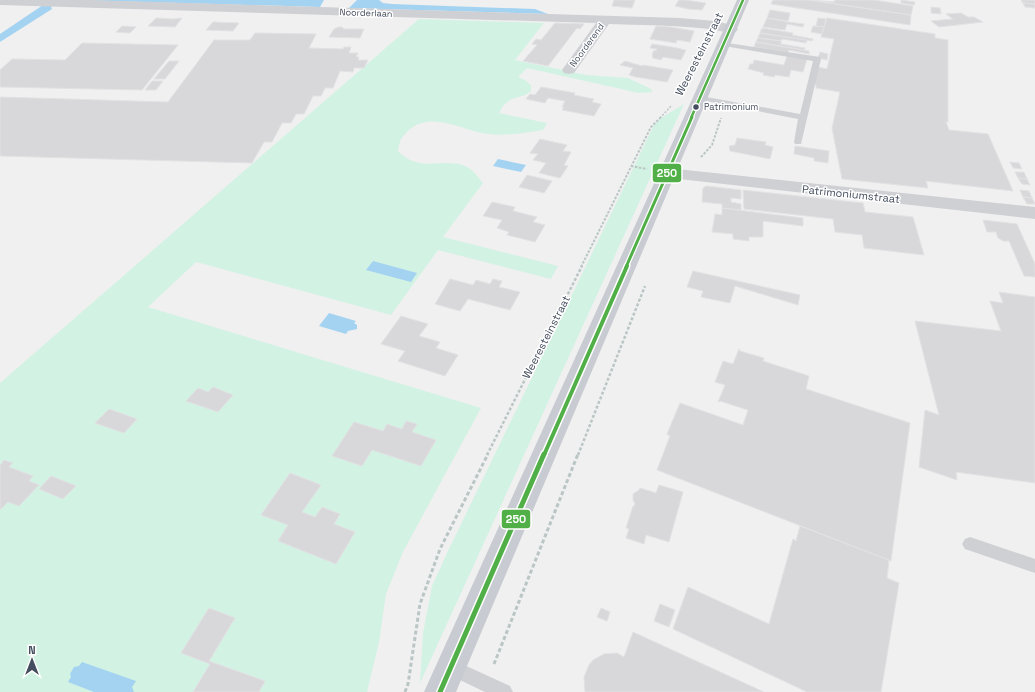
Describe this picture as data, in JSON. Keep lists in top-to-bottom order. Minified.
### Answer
{"streets":{"main road":["Weeresteinstraat"],"street":["Noorderlaan","Noorderend","Patrimoniumstraat"]},"crossings":[["Noorderlaan","Noorderend"],["Noorderlaan","Weeresteinstraat"],["Weeresteinstraat","Patrimoniumstraat"]],"places":["Patrimonium"],"lines":["transit line 250"],"north":"top"}
